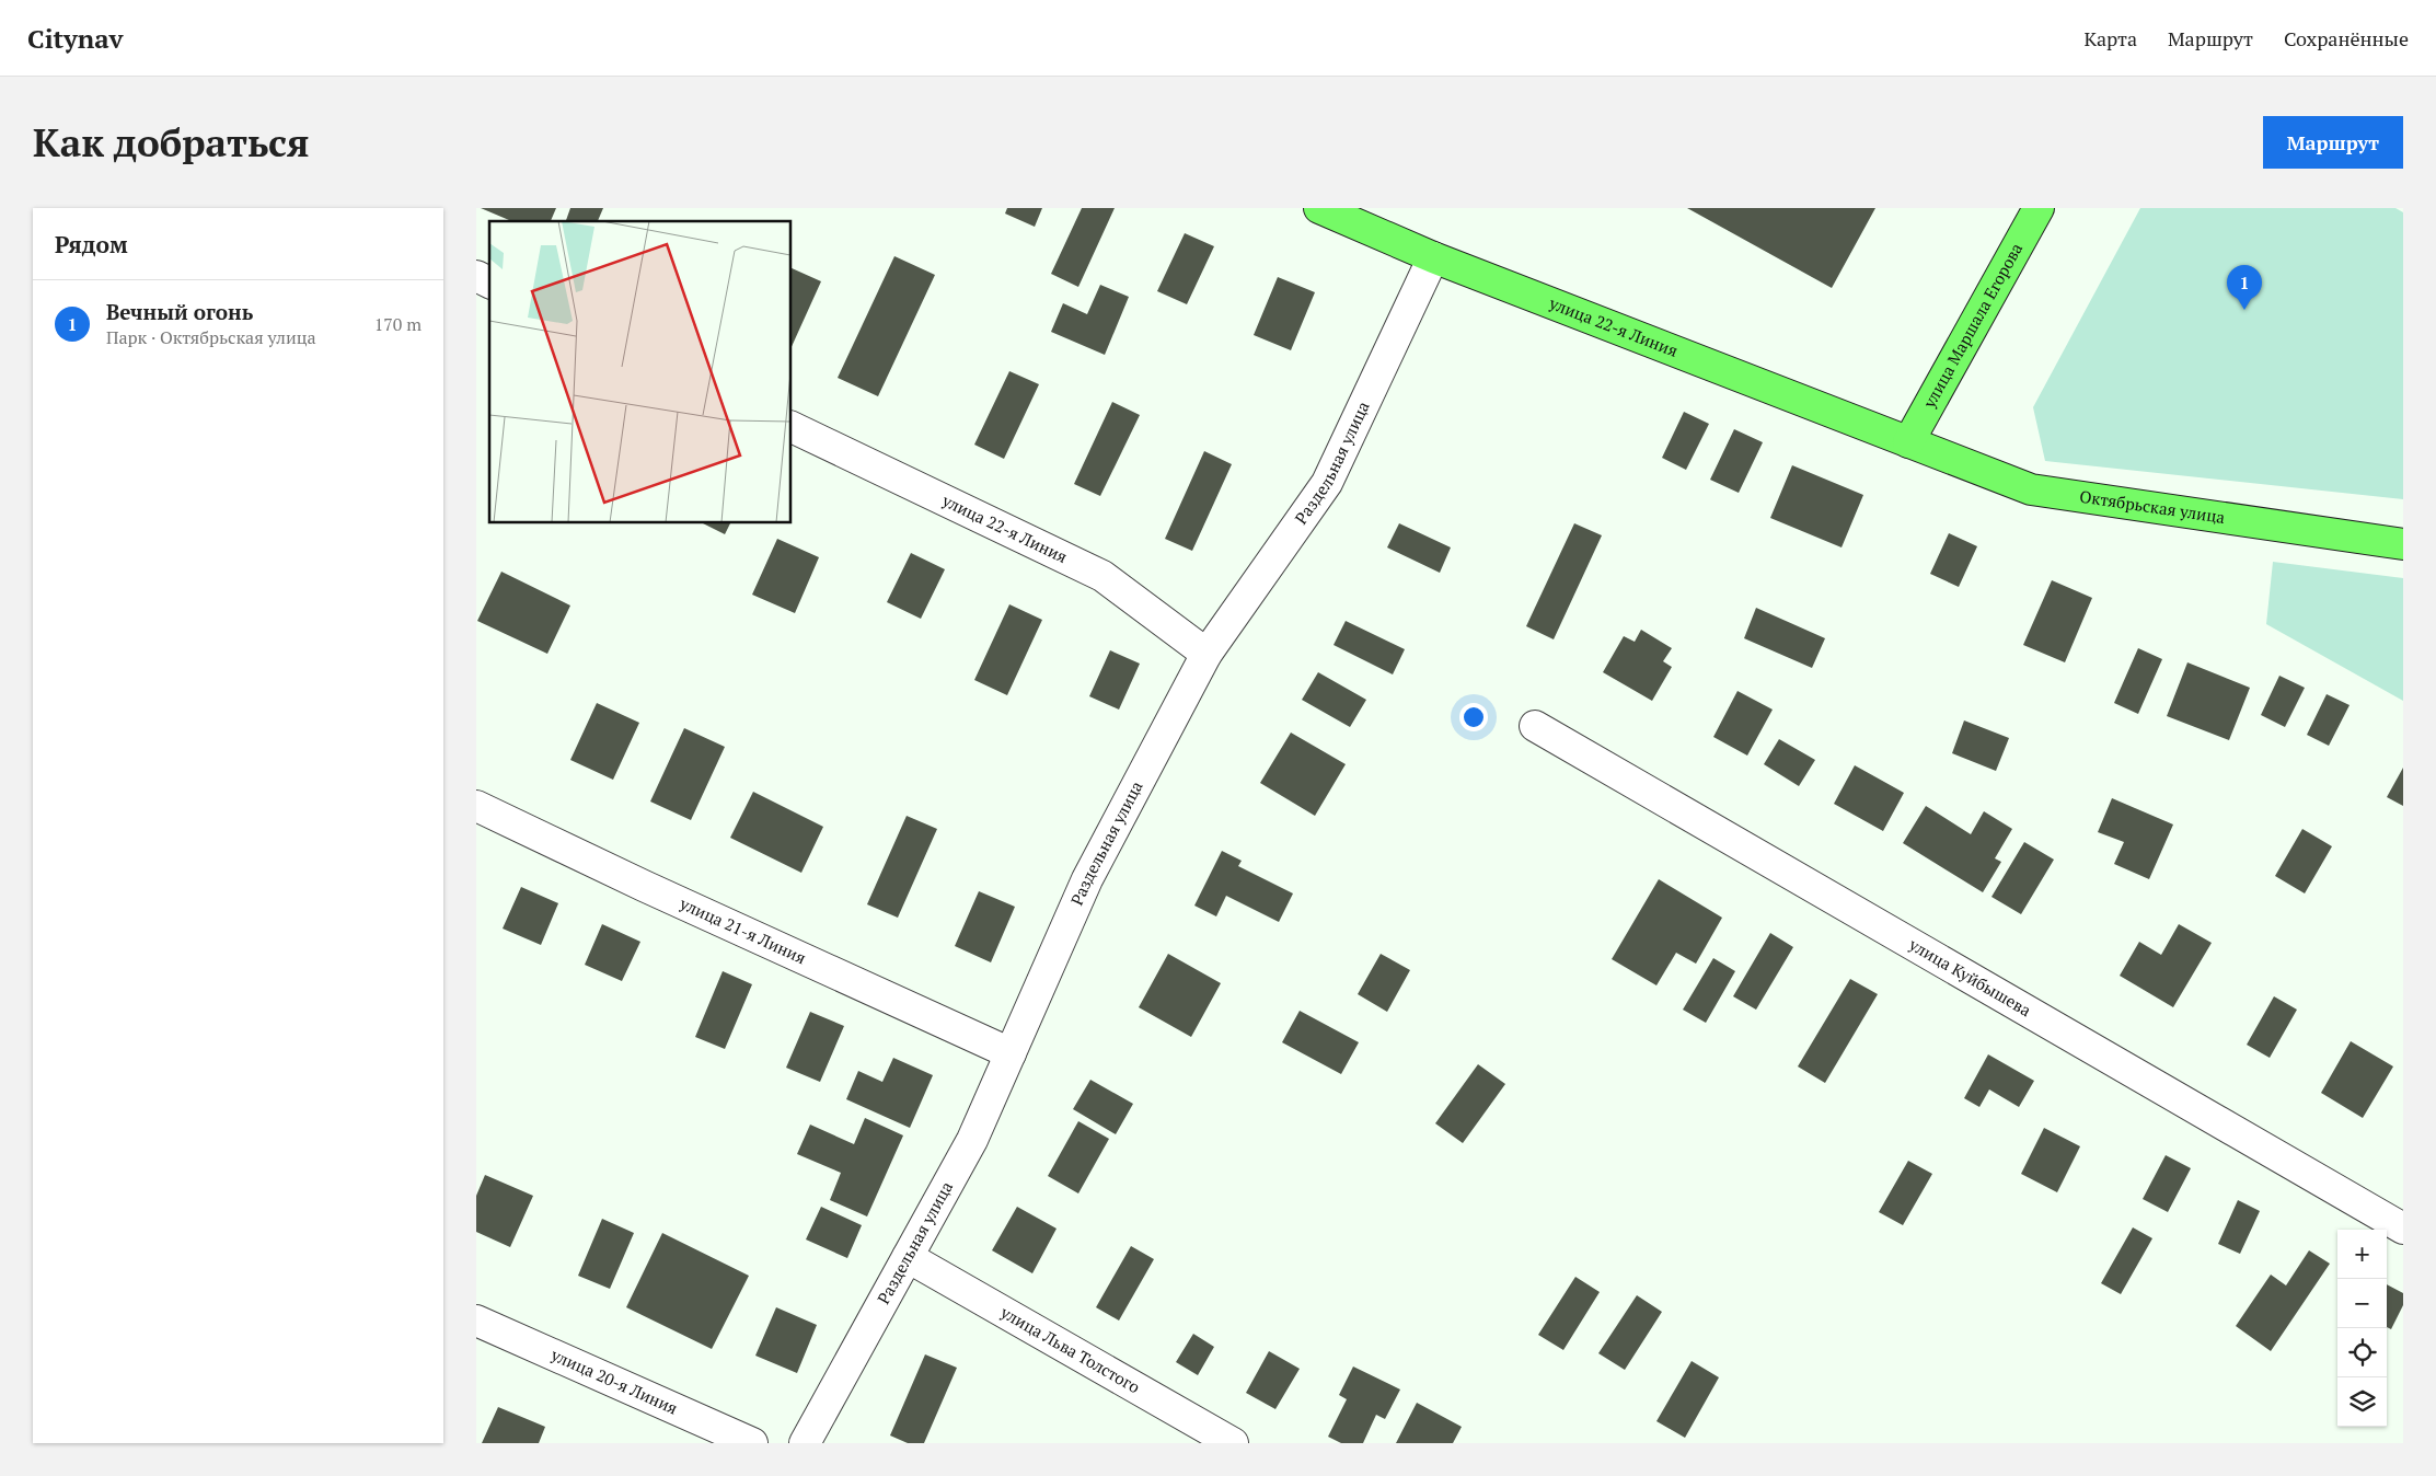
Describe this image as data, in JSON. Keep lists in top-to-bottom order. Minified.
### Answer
{"streets":{"main road":["улица Маршала Егорова","улица 22-я Линия","Октябрьская улица"],"street":["Раздельная улица","улица 21-я Линия","улица Куйбышева","улица Льва Толстого","улица 20-я Линия"]},"crossings":[["улица Маршала Егорова","улица 22-я Линия"],["улица Маршала Егорова","Октябрьская улица"],["улица 22-я Линия","Раздельная улица"],["улица 22-я Линия","Октябрьская улица"],["Раздельная улица","улица 21-я Линия"],["Раздельная улица","улица Льва Толстого"]],"page":{"header":"Citynav","nav":["Карта","Маршрут","Сохранённые"],"buttons":"Маршрут","title":"Как добраться","heading":"Рядом","pins":"1","list":[{"mark":"1","name":"Вечный огонь","note":"Парк · Октябрьская улица","value":"170 m"}],"map_buttons":["+","−"]}}
